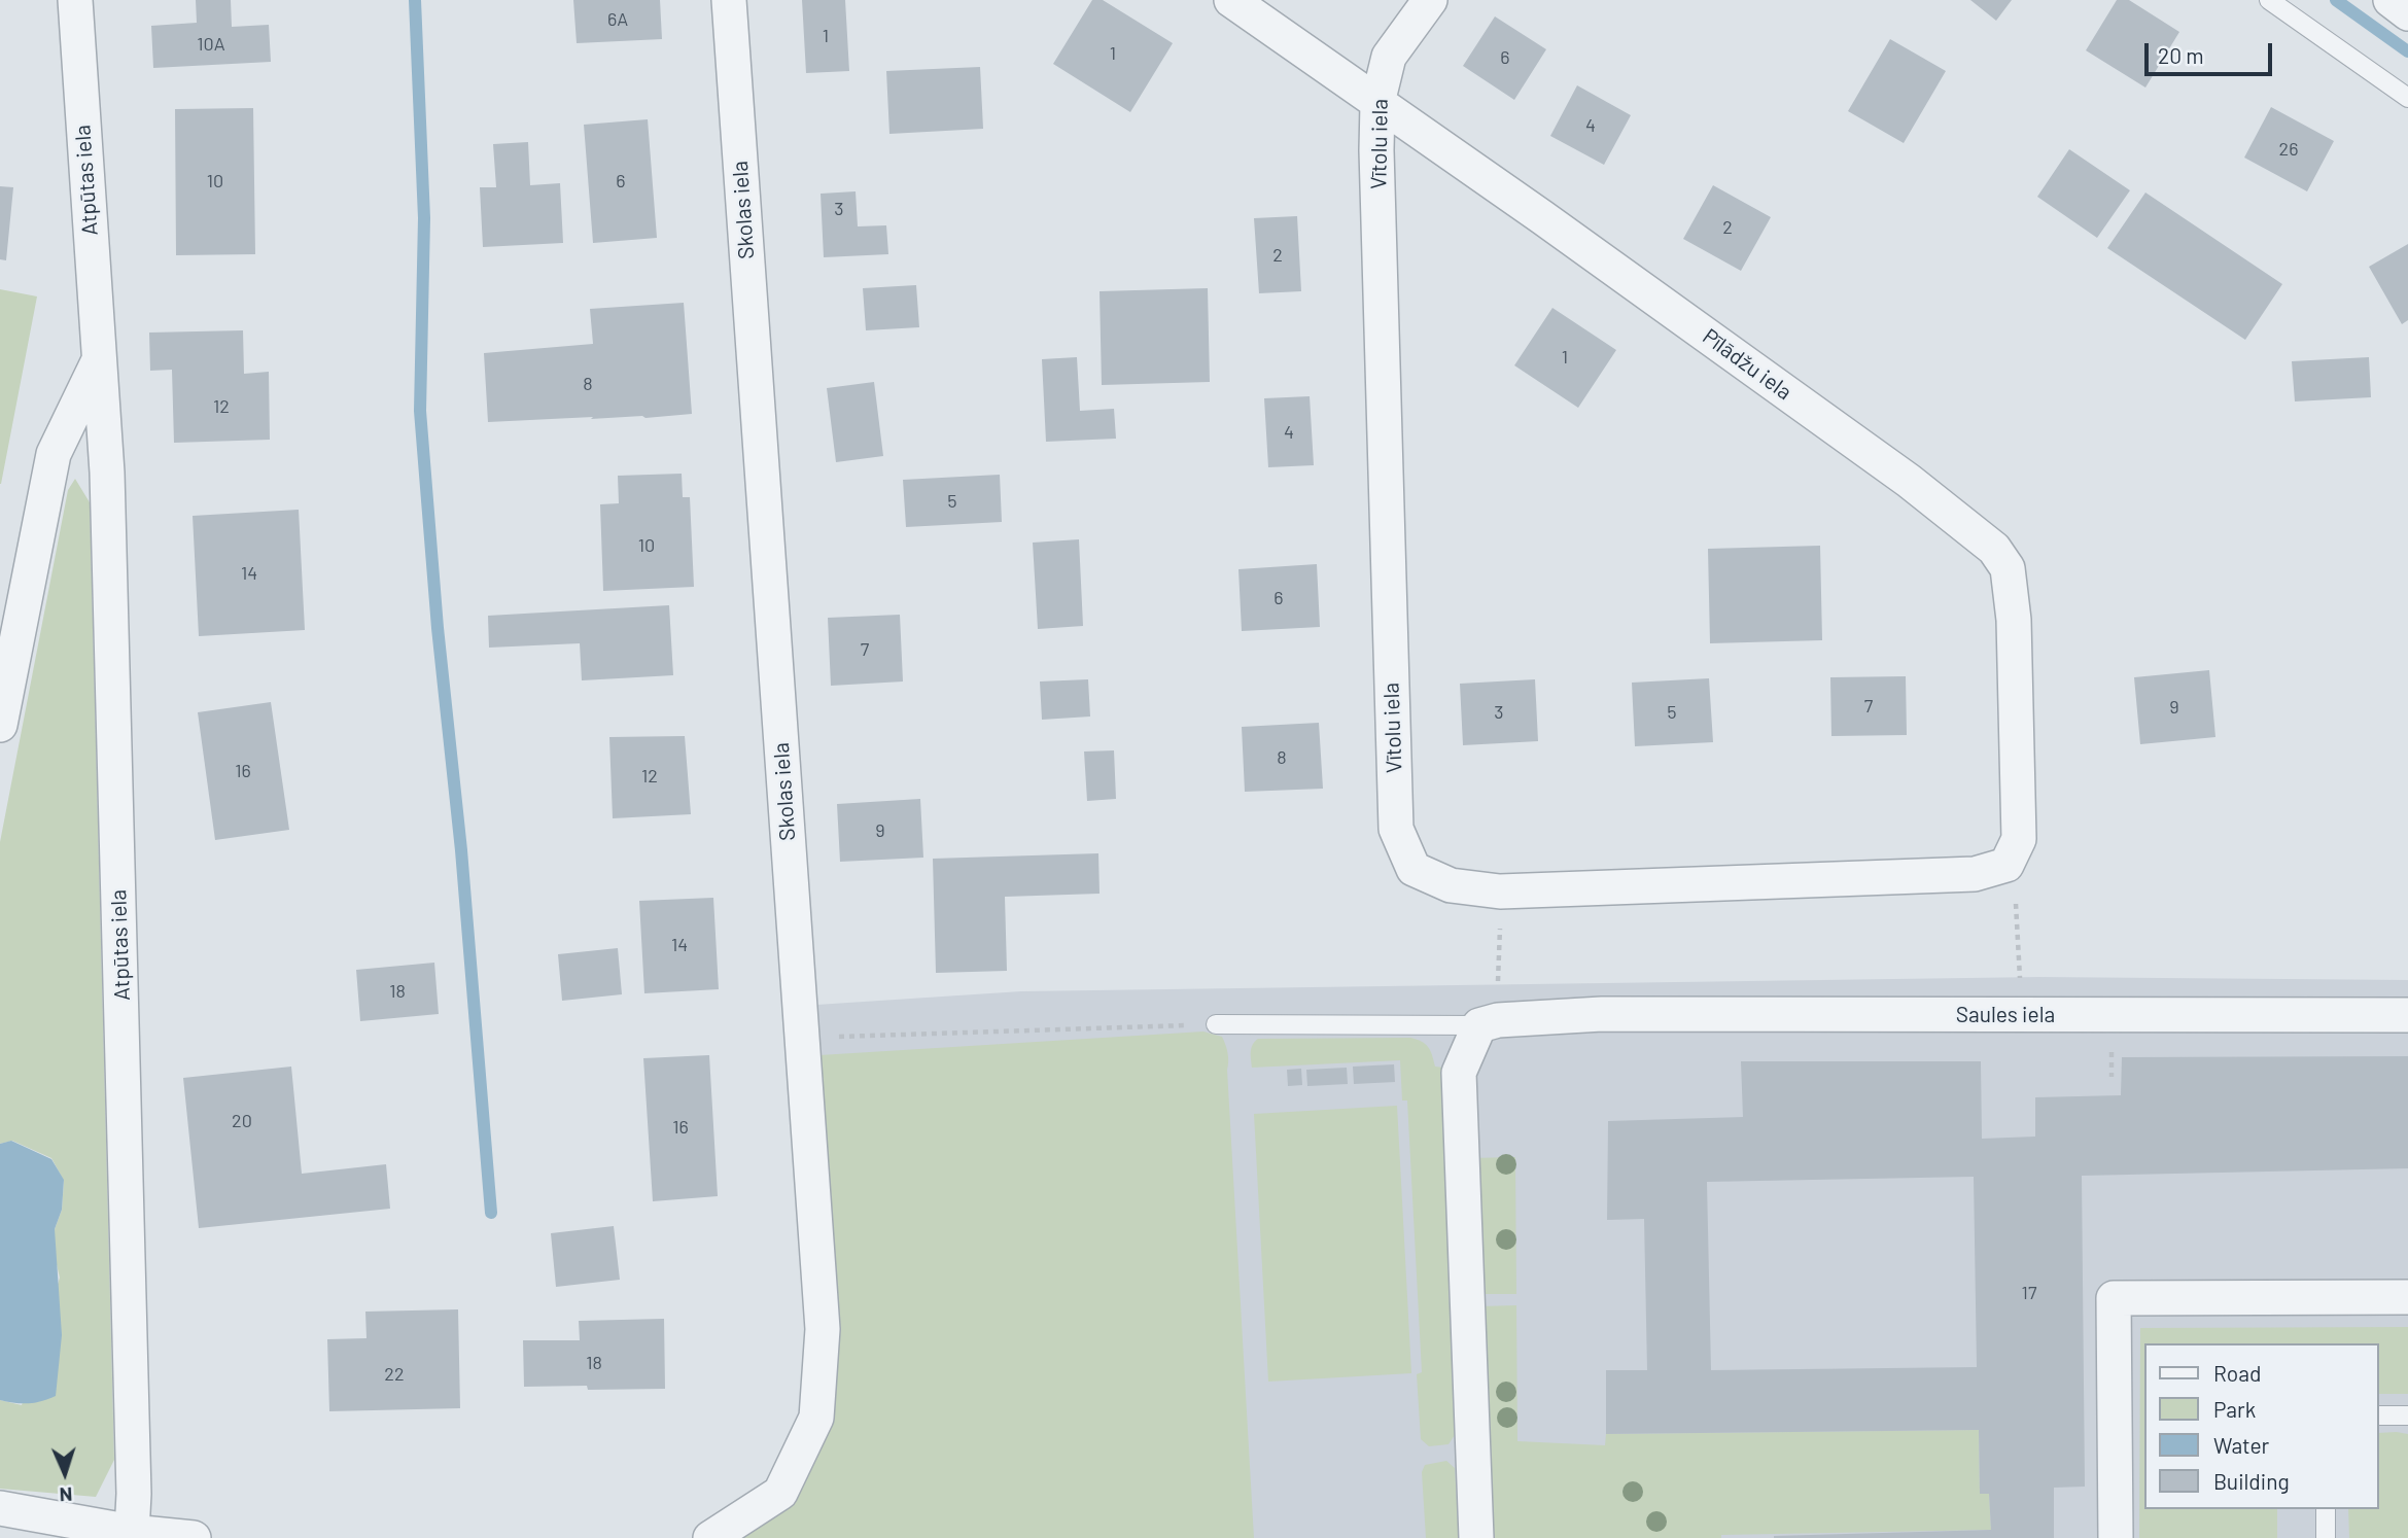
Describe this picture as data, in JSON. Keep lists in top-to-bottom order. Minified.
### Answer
{"streets":{"street":["Vītolu iela","Atpūtas iela","Skolas iela","Pīlādžu iela","Saules iela"]},"crossings":[["Vītolu iela","Pīlādžu iela"]],"house_numbers":["6A","1","10A","1","6","4","26","10","6","3","2","2","1","8","12","4","5","10","14","6","7","7","9","3","5","8","16","12","9","14","18","20","16","17","18","22"],"legend":["Road","Park","Water","Building"],"scale_bar":"20 m","north":"bottom"}
